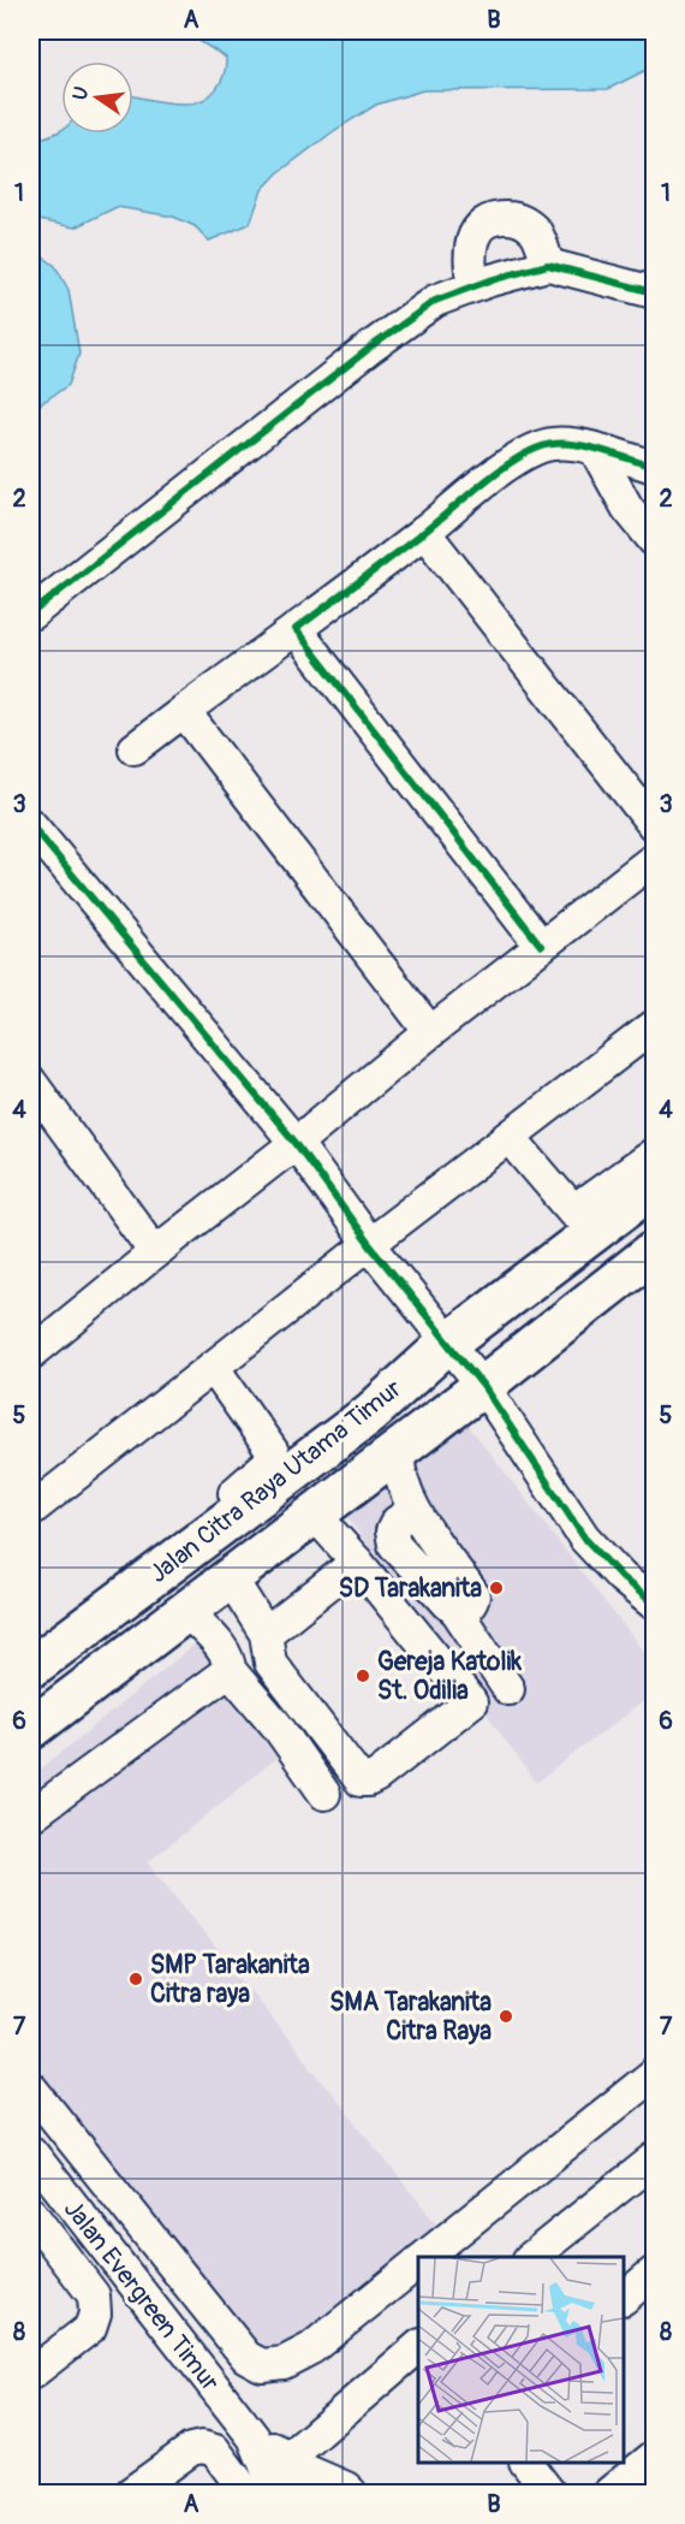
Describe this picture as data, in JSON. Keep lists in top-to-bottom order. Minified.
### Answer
{"streets":{"main road":["Jalan Citra Raya Utama Timur"],"street":["Jalan Evergreen Timur"]},"places":["SD Tarakanita","Gereja Katolik St. Odilia","SMP Tarakanita Citra raya","SMA Tarakanita Citra Raya"],"north":"left","grid":{"columns":["A","B"],"rows":["1","2","3","4","5","6","7","8"]}}
